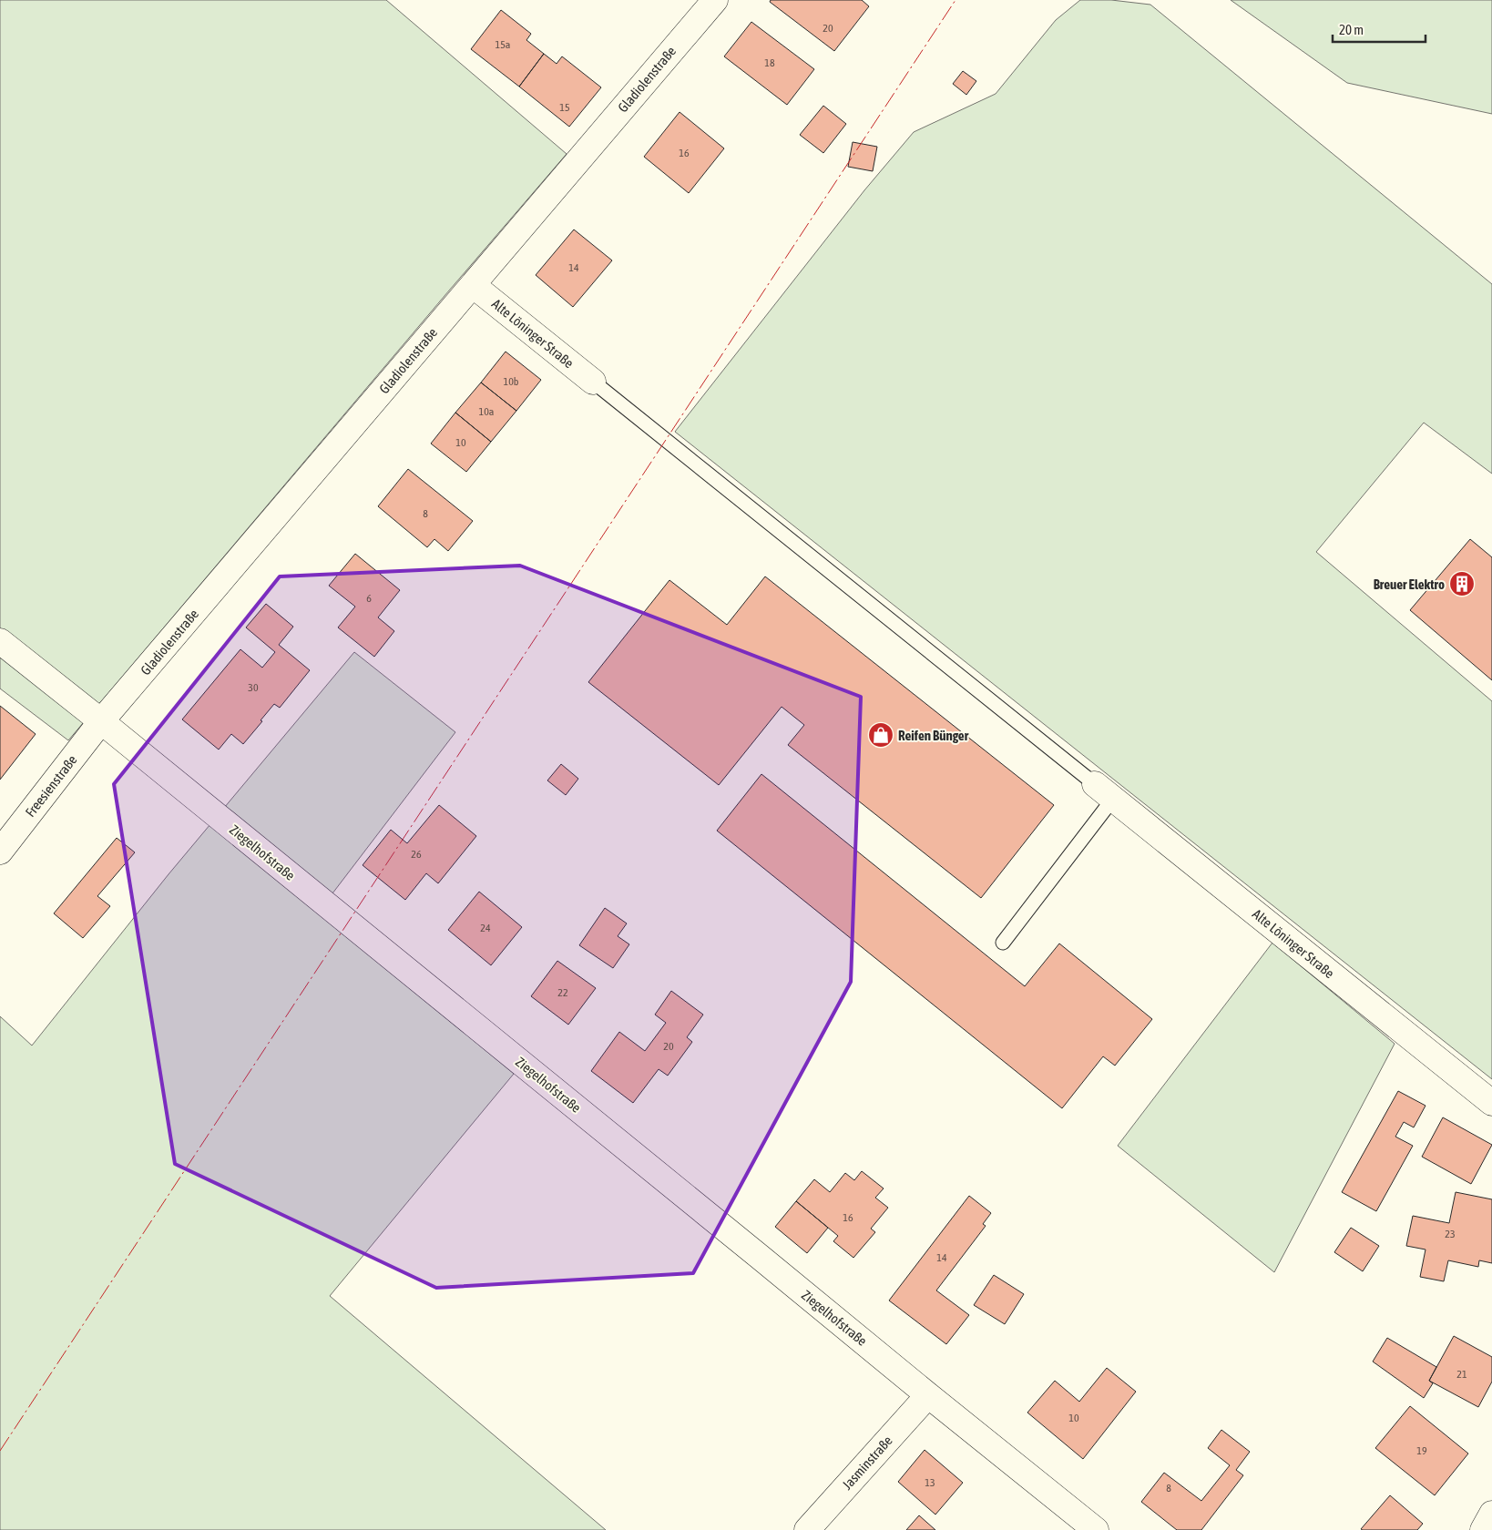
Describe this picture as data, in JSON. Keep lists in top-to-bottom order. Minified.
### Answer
{"streets":{"street":["Gladiolenstraße","Alte Löninger Straße","Freesienstraße","Ziegelhofstraße","Jasminstraße"]},"crossings":[["Gladiolenstraße","Alte Löninger Straße"],["Gladiolenstraße","Freesienstraße"],["Gladiolenstraße","Ziegelhofstraße"],["Freesienstraße","Ziegelhofstraße"],["Ziegelhofstraße","Jasminstraße"]],"places":{"building":["Breuer Elektro"],"shop":["Reifen Bünger"]},"house_numbers":["20","15a","18","15","16","14","10b","10a","10","8","6","30","26","24","22","20","16","23","14","21","10","19","13","8"],"scale_bar":"20 m"}
